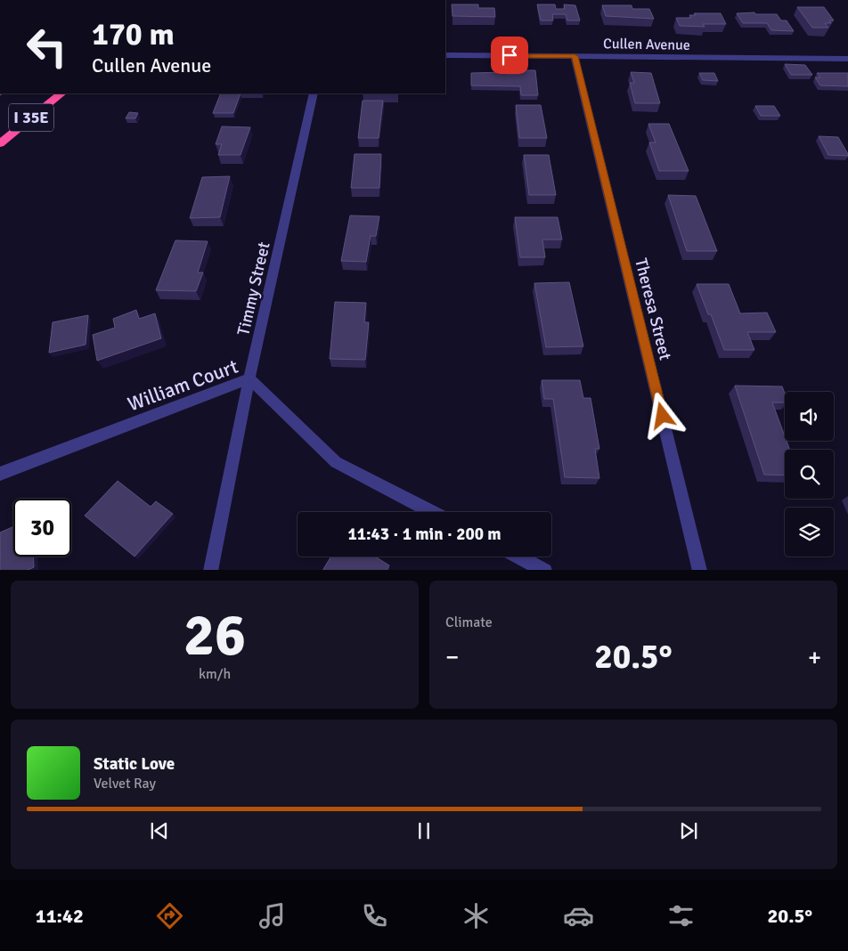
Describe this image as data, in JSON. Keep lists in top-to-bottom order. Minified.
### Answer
{"streets":{"highway":["I 35E"],"street":["Cullen Avenue","Timmy Street","Theresa Street","William Court"]},"crossings":[["Cullen Avenue","Theresa Street"],["Timmy Street","William Court"]],"page":{"turn":["170 m","Cullen Avenue"],"limit":"30","trip":"11:43 · 1 min · 200 m","tile":[["26","km/h"],"Climate"],"heat":["−","20.5°","+"],"song":["Static Love","Velvet Ray"],"tabs":["11:42","20.5°"]}}
